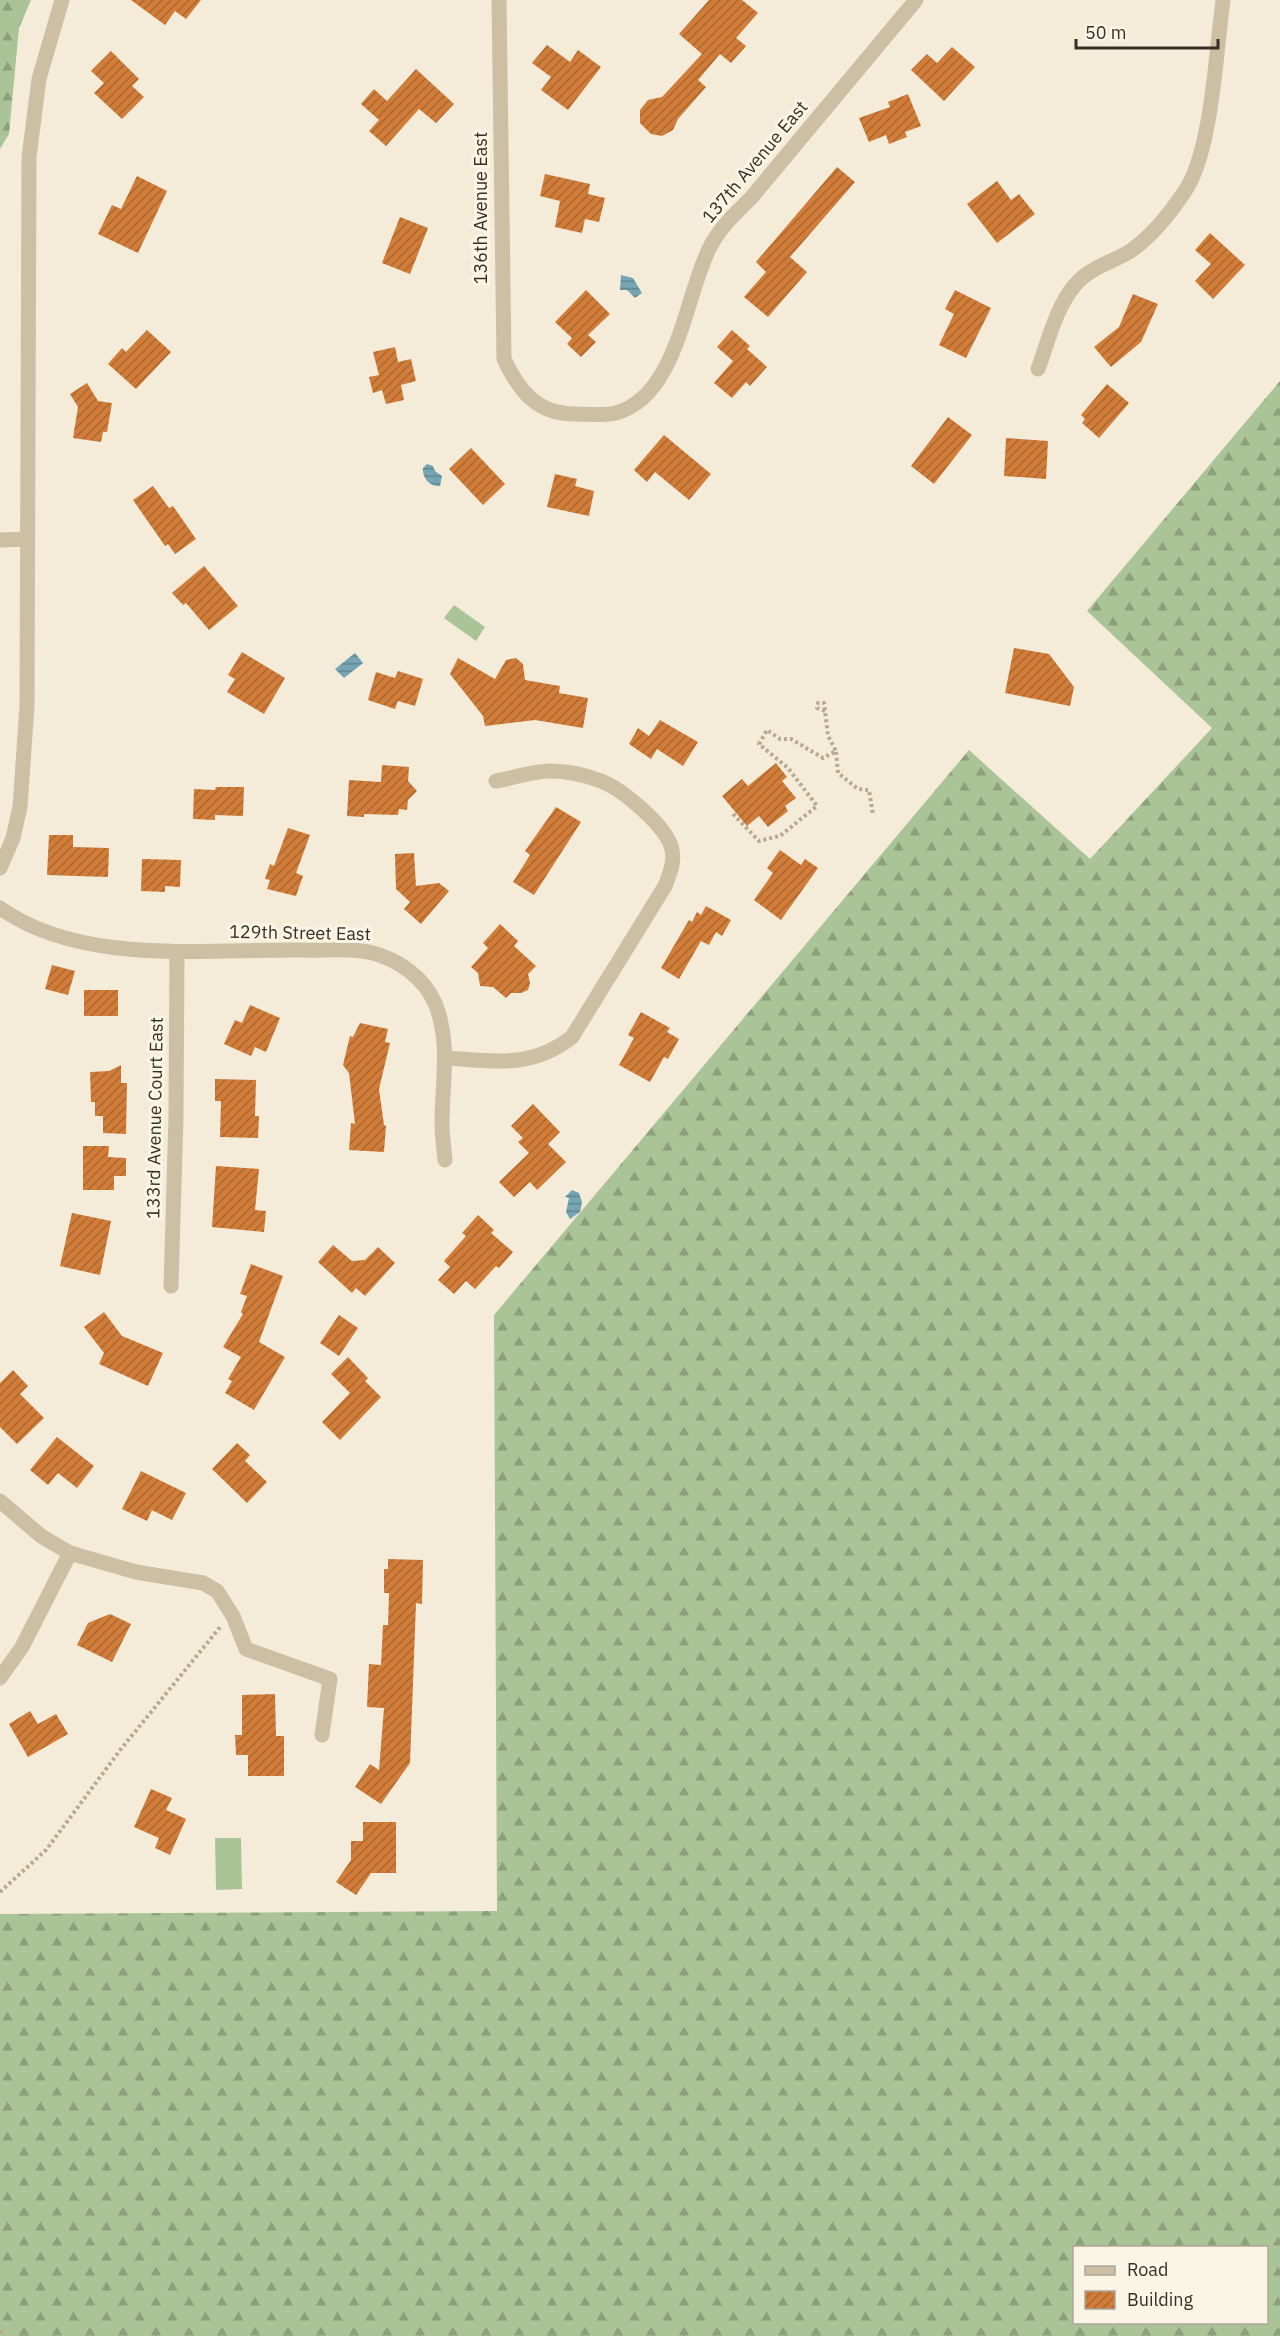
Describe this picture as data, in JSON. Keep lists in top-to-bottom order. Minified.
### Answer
{"streets":{"street":["137th Avenue East","136th Avenue East","129th Street East","133rd Avenue Court East"]},"crossings":[["137th Avenue East","136th Avenue East"],["129th Street East","133rd Avenue Court East"]],"legend":["Road","Building"],"scale_bar":"50 m"}
